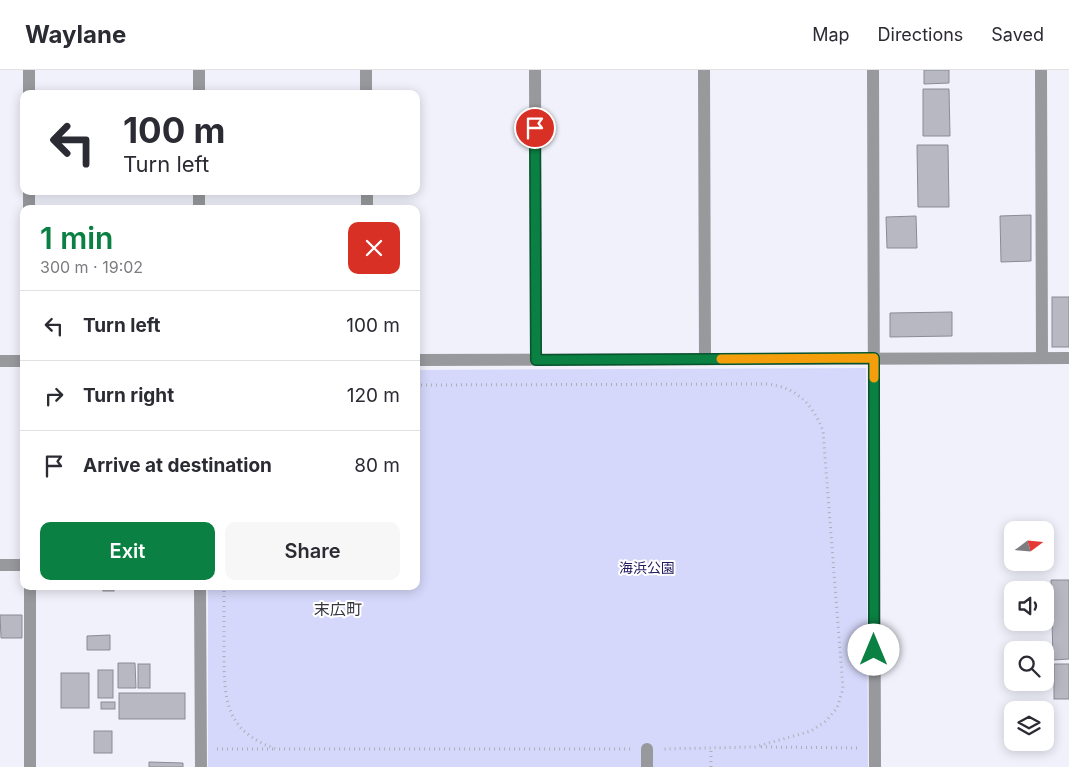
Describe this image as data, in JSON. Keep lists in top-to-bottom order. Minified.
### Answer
{"districts":["末広町"],"parks":["海浜公園"],"north":"right","page":{"header":"Waylane","nav":["Map","Directions","Saved"],"turn":["100 m","Turn left"],"heading":["1 min","300 m · 19:02"],"list":[{"name":"Turn left","value":"100 m"},{"name":"Turn right","value":"120 m"},{"name":"Arrive at destination","value":"80 m"}],"buttons":["Exit","Share"]}}
